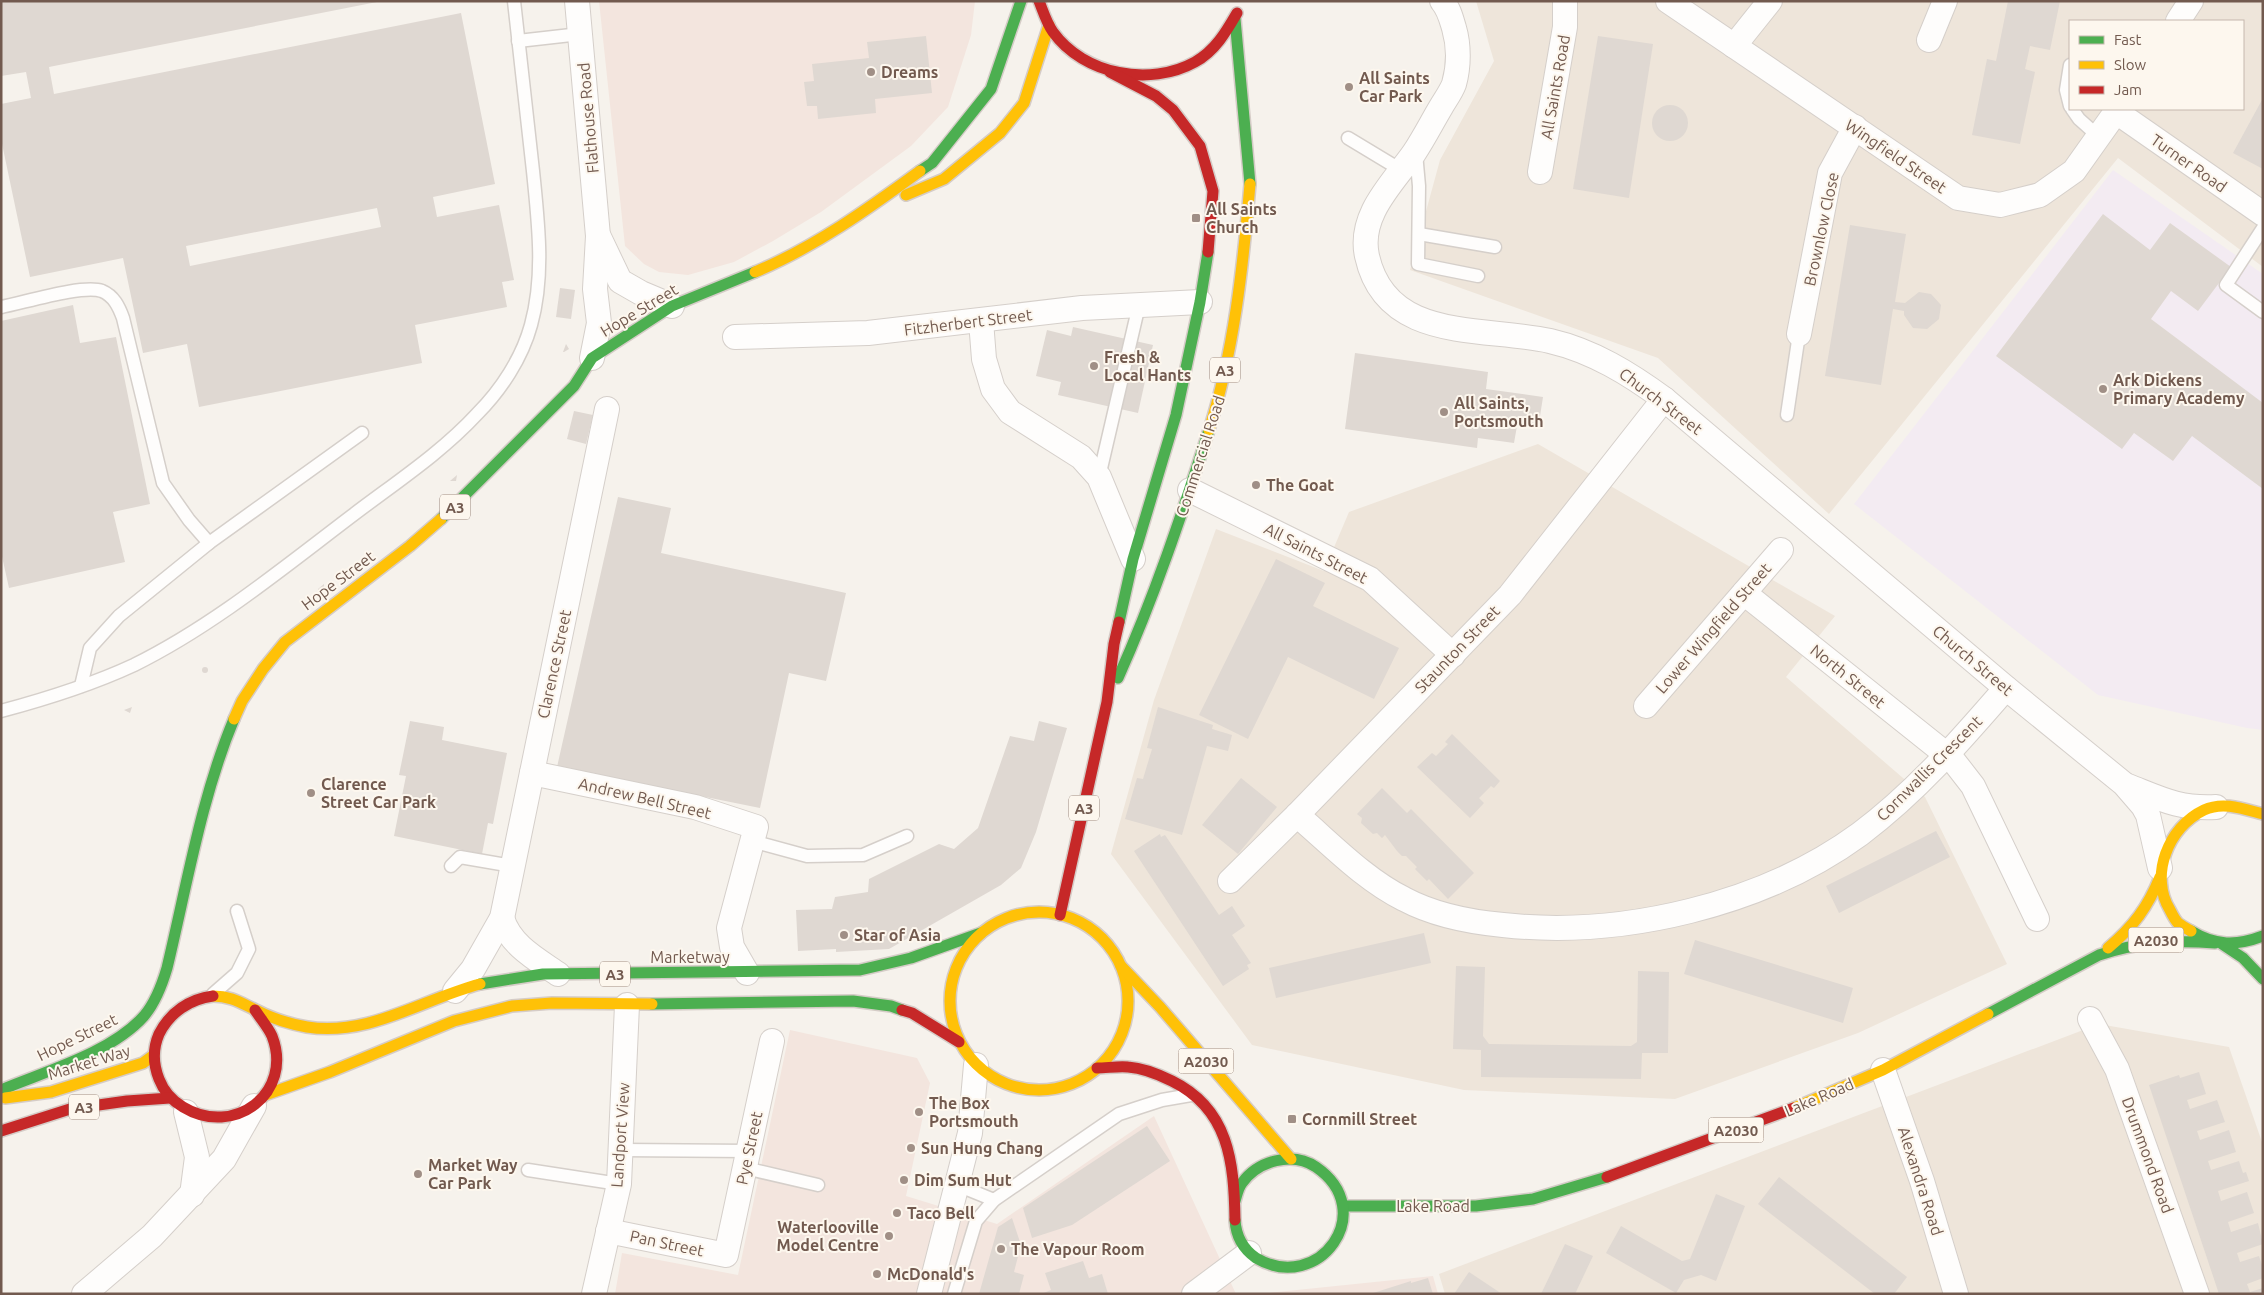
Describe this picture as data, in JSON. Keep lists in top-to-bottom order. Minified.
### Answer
{"streets":{"main road":["Hope Street","A3","Commercial Road","A2030","Marketway","Market Way","Lake Road"],"street":["All Saints Road","Flathouse Road","Wingfield Street","Turner Road","Brownlow Close","Fitzherbert Street","Church Street","All Saints Street","Lower Wingfield Street","Staunton Street","Clarence Street","North Street","Cornwallis Crescent","Andrew Bell Street","Landport View","Pye Street","Drummond Road","Alexandra Road","Pan Street"]},"crossings":[["Wingfield Street","Turner Road"],["Wingfield Street","Brownlow Close"],["Fitzherbert Street","Commercial Road"],["A3","Commercial Road"],["A3","A2030"],["A3","Marketway"],["A3","Market Way"],["A3","Landport View"],["Church Street","Staunton Street"],["Church Street","Cornwallis Crescent"],["Church Street","Lake Road"],["Commercial Road","All Saints Street"],["Commercial Road","A2030"],["Commercial Road","Marketway"],["All Saints Street","Staunton Street"],["Lower Wingfield Street","North Street"],["Staunton Street","Cornwallis Crescent"],["Clarence Street","Andrew Bell Street"],["Clarence Street","Marketway"],["North Street","Cornwallis Crescent"],["A2030","Marketway"],["A2030","Lake Road"],["Marketway","Market Way"],["Lake Road","Alexandra Road"],["Landport View","Pan Street"],["Pye Street","Pan Street"]],"places":{"other":["Dreams","All Saints Car Park","Fresh & Local Hants","Ark Dickens Primary Academy","All Saints, Portsmouth","The Goat","Clarence Street Car Park","Star of Asia","The Box Portsmouth","Sun Hung Chang","Market Way Car Park","Dim Sum Hut","Taco Bell","Waterlooville Model Centre","The Vapour Room","McDonald's"],"transit":["All Saints Church","Cornmill Street"]},"legend":["Fast","Slow","Jam"]}
